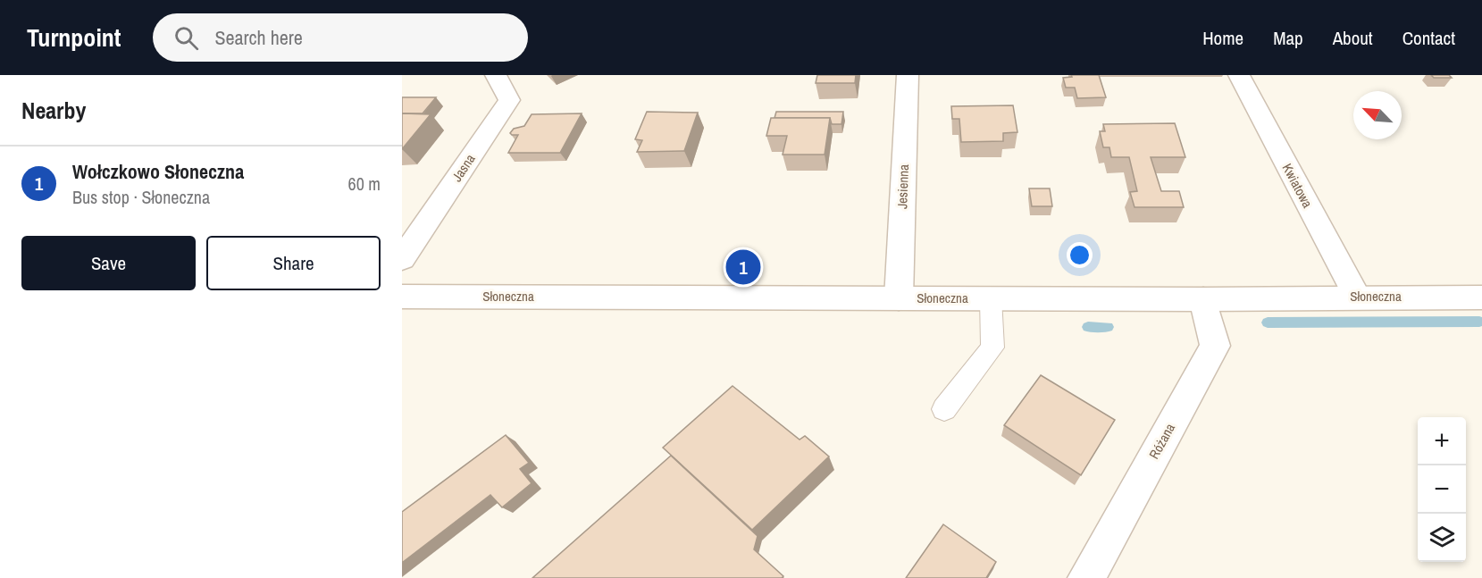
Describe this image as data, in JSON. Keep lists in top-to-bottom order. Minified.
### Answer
{"streets":{"street":["Jasna","Kwiatowa","Jesienna","Słoneczna","Różana"]},"crossings":[["Kwiatowa","Słoneczna"],["Jesienna","Słoneczna"],["Słoneczna","Różana"]],"north":"top left","page":{"header":"Turnpoint","search":"Search here","nav":["Home","Map","About","Contact"],"heading":"Nearby","list":[{"mark":"1","name":"Wołczkowo Słoneczna","note":"Bus stop · Słoneczna","value":"60 m"}],"buttons":["Save","Share"],"pins":"1","map_buttons":["+","−"]}}
